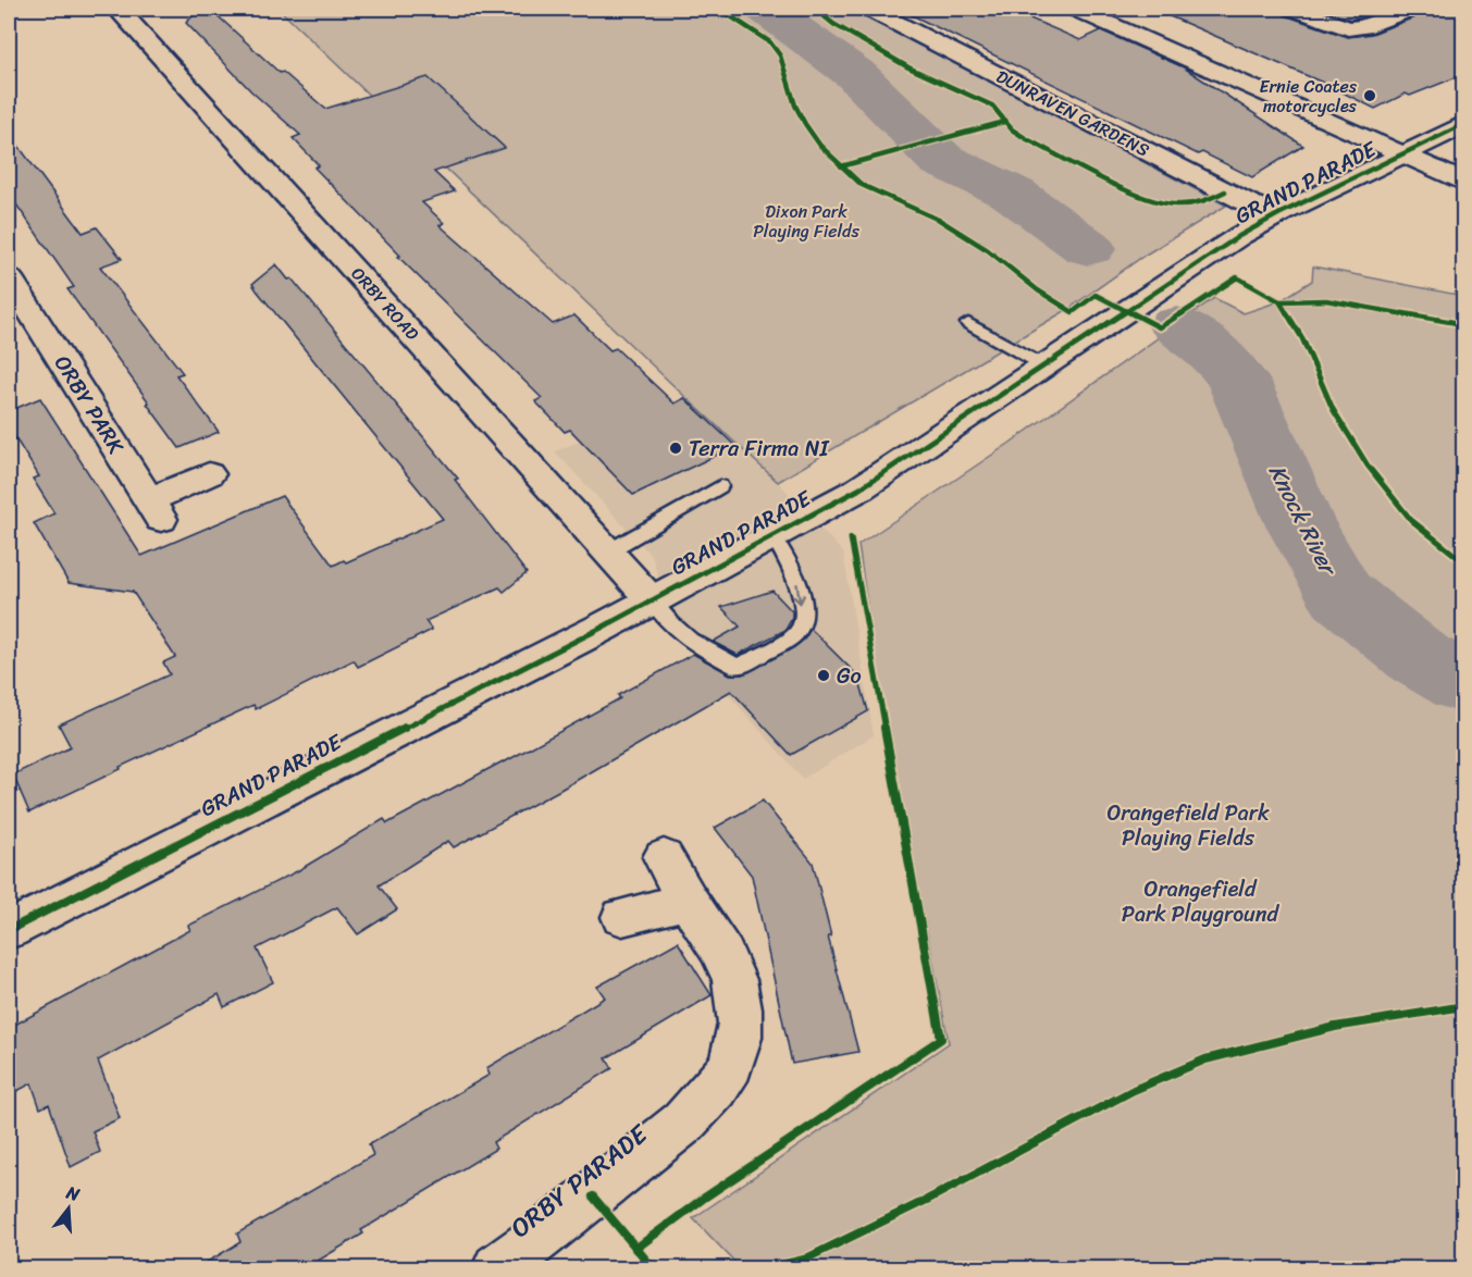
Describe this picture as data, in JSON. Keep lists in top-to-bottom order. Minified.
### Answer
{"streets":{"street":["DUNRAVEN GARDENS","GRAND PARADE","ORBY ROAD","ORBY PARK","ORBY PARADE"]},"crossings":[["DUNRAVEN GARDENS","GRAND PARADE"],["GRAND PARADE","ORBY ROAD"]],"water":["Knock River"],"parks":["Dixon Park Playing Fields","Orangefield Park Playing Fields","Orangefield Park Playground"],"places":["Ernie Coates motorcycles","Terra Firma NI","Go"],"north":"top"}
